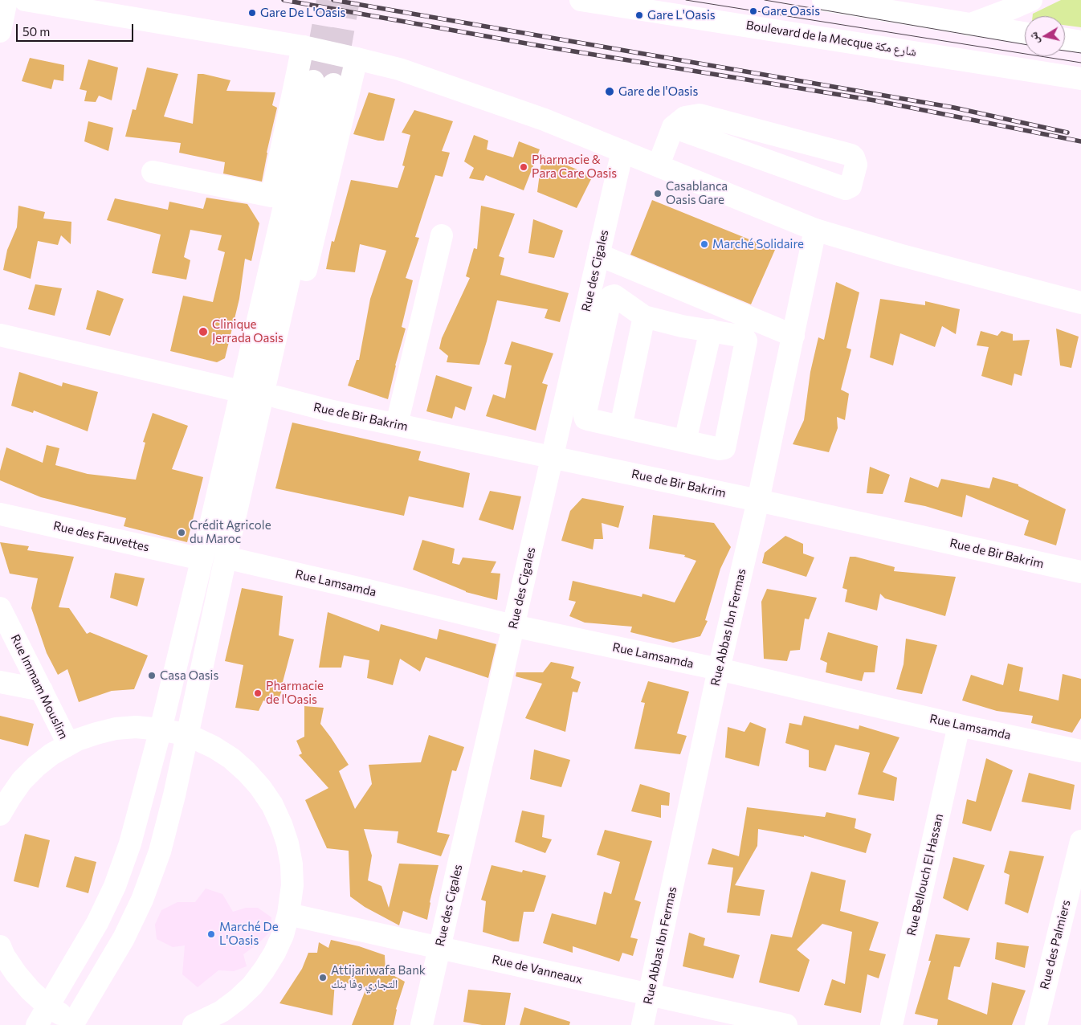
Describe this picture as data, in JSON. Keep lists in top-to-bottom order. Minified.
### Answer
{"streets":{"main road":["Boulevard de la Mecque شارع مكة","Rue des Cigales","Rue de Bir Bakrim","Rue des Fauvettes","Rue Lamsamda","Rue Abbas Ibn Fermas","Rue Immam Mouslim","Rue Bellouch El Hassan","Rue des Palmiers","Rue de Vanneaux"]},"crossings":[["Rue des Cigales","Rue de Bir Bakrim"],["Rue des Cigales","Rue Lamsamda"],["Rue des Cigales","Rue de Vanneaux"],["Rue de Bir Bakrim","Rue Abbas Ibn Fermas"],["Rue Lamsamda","Rue Abbas Ibn Fermas"],["Rue Lamsamda","Rue Bellouch El Hassan"],["Rue Abbas Ibn Fermas","Rue de Vanneaux"]],"places":["Gare Oasis","Gare De L'Oasis","Gare L'Oasis","Gare de l'Oasis","Pharmacie & Para Care Oasis","Casablanca Oasis Gare","Marché Solidaire","Clinique Jerrada Oasis","Crédit Agricole du Maroc","Casa Oasis","Pharmacie de l'Oasis","Marché De L'Oasis","Attijariwafa Bank التجاري وفا بنك"],"scale_bar":"50 m","north":"left"}
